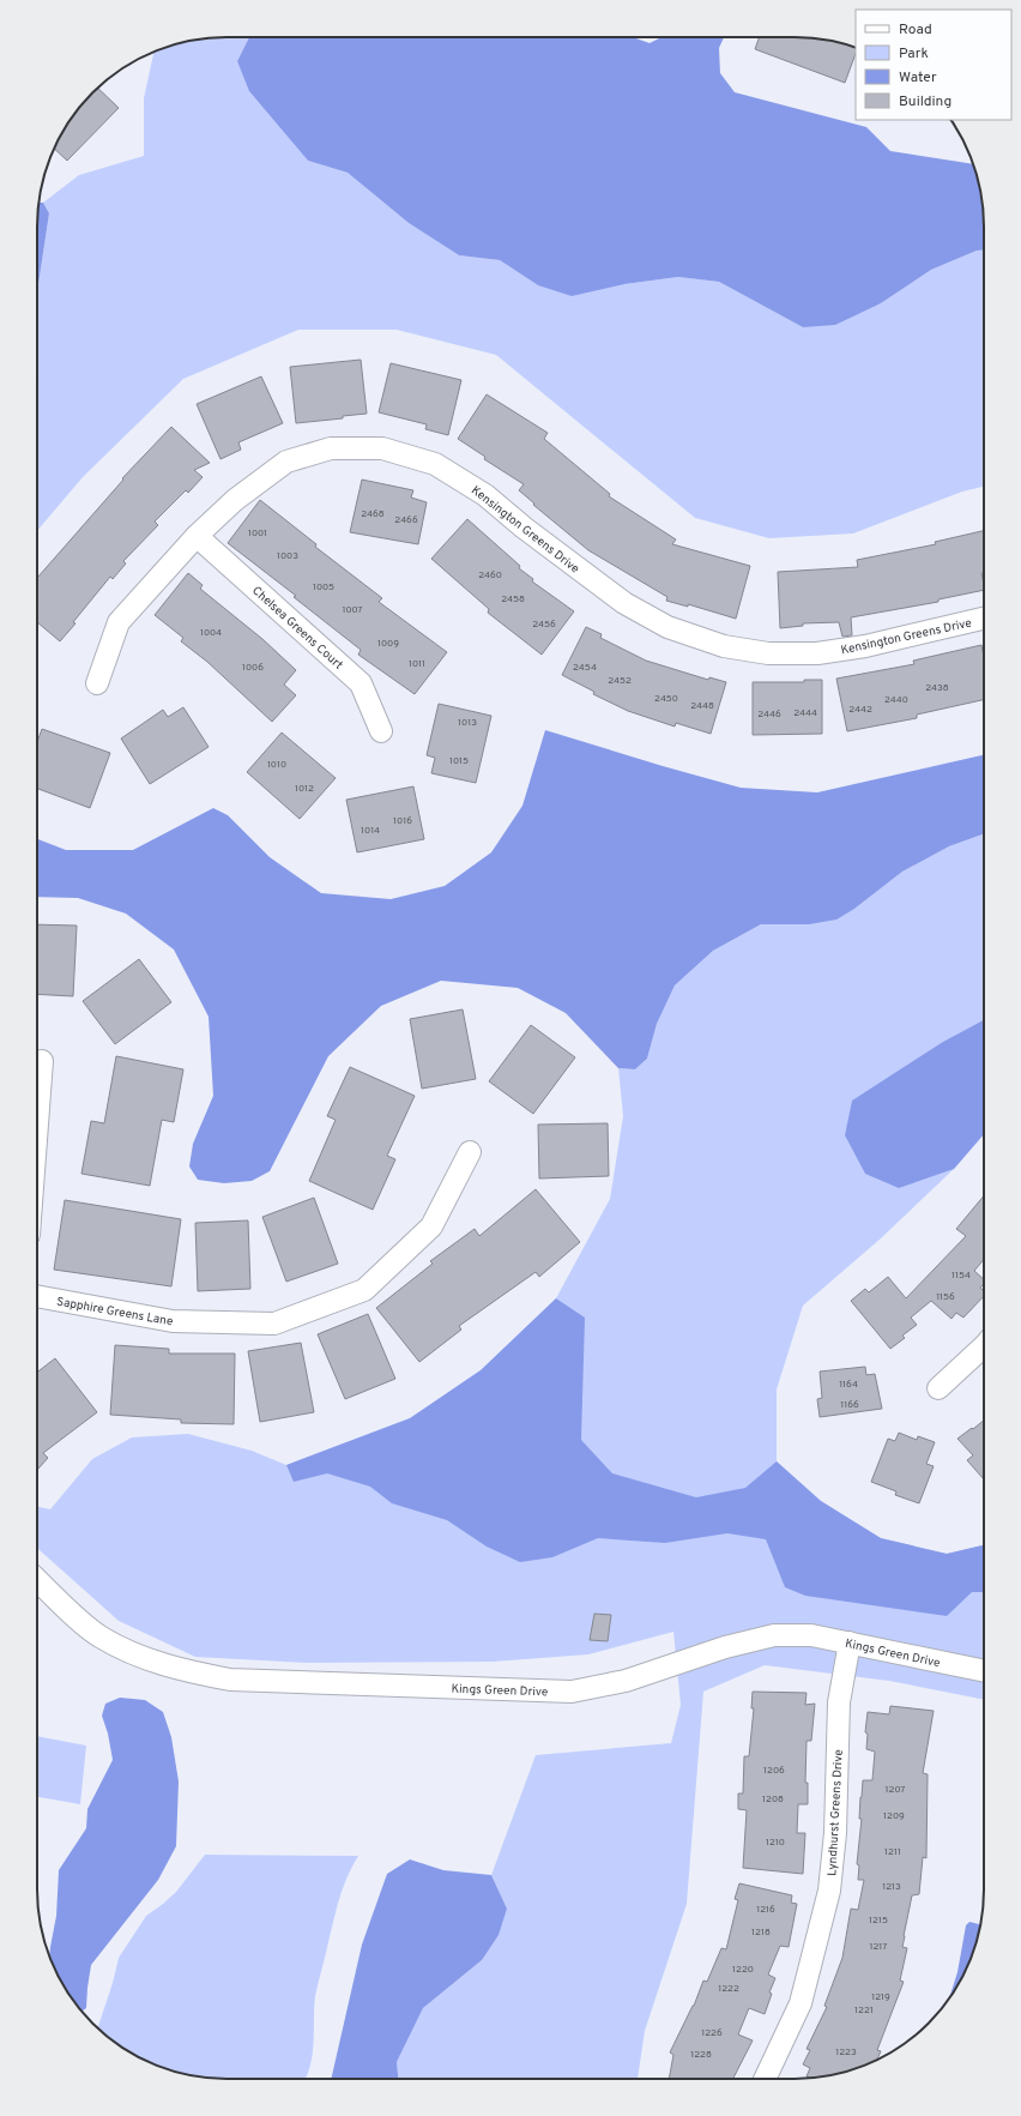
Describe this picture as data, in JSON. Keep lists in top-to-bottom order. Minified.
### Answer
{"streets":{"street":["Kensington Greens Drive","Chelsea Greens Court","Sapphire Greens Lane","Kings Green Drive","Lyndhurst Greens Drive"]},"crossings":[["Kensington Greens Drive","Chelsea Greens Court"],["Kings Green Drive","Lyndhurst Greens Drive"]],"house_numbers":["2468","2466","1001","1003","2460","1005","2458","1007","2456","1004","1009","1011","1006","2454","2452","2438","2450","2440","2448","2442","2444","2446","1013","1015","1010","1012","1016","1014","1154","1156","1164","1166","1206","1207","1208","1209","1210","1211","1213","1216","1215","1218","1217","1220","1222","1219","1221","1226","1223","1228"],"legend":["Road","Park","Water","Building"]}
